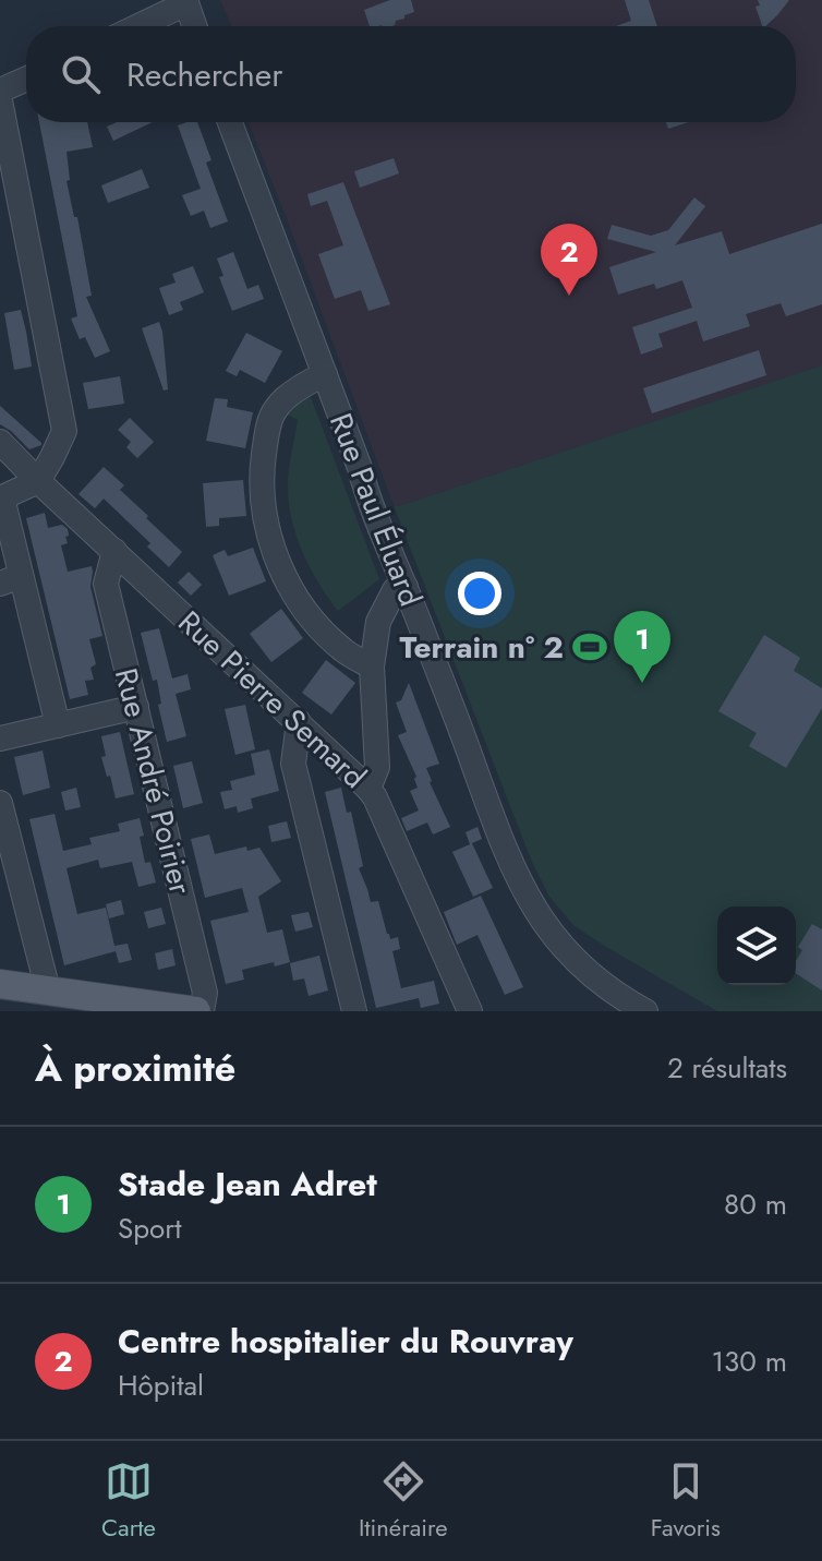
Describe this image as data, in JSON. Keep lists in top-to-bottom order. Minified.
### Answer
{"streets":{"street":["Rue Paul Éluard","Rue Pierre Semard","Rue André Poirier"]},"crossings":[["Rue Pierre Semard","Rue André Poirier"]],"places":{"sports":["Terrain n° 2"]},"page":{"search":"Rechercher","pins":["2","1"],"heading":["À proximité","2 résultats"],"list":[{"mark":"1","name":"Stade Jean Adret","note":"Sport","value":"80 m"},{"mark":"2","name":"Centre hospitalier du Rouvray","note":"Hôpital","value":"130 m"}],"nav":["Carte","Itinéraire","Favoris"]}}
